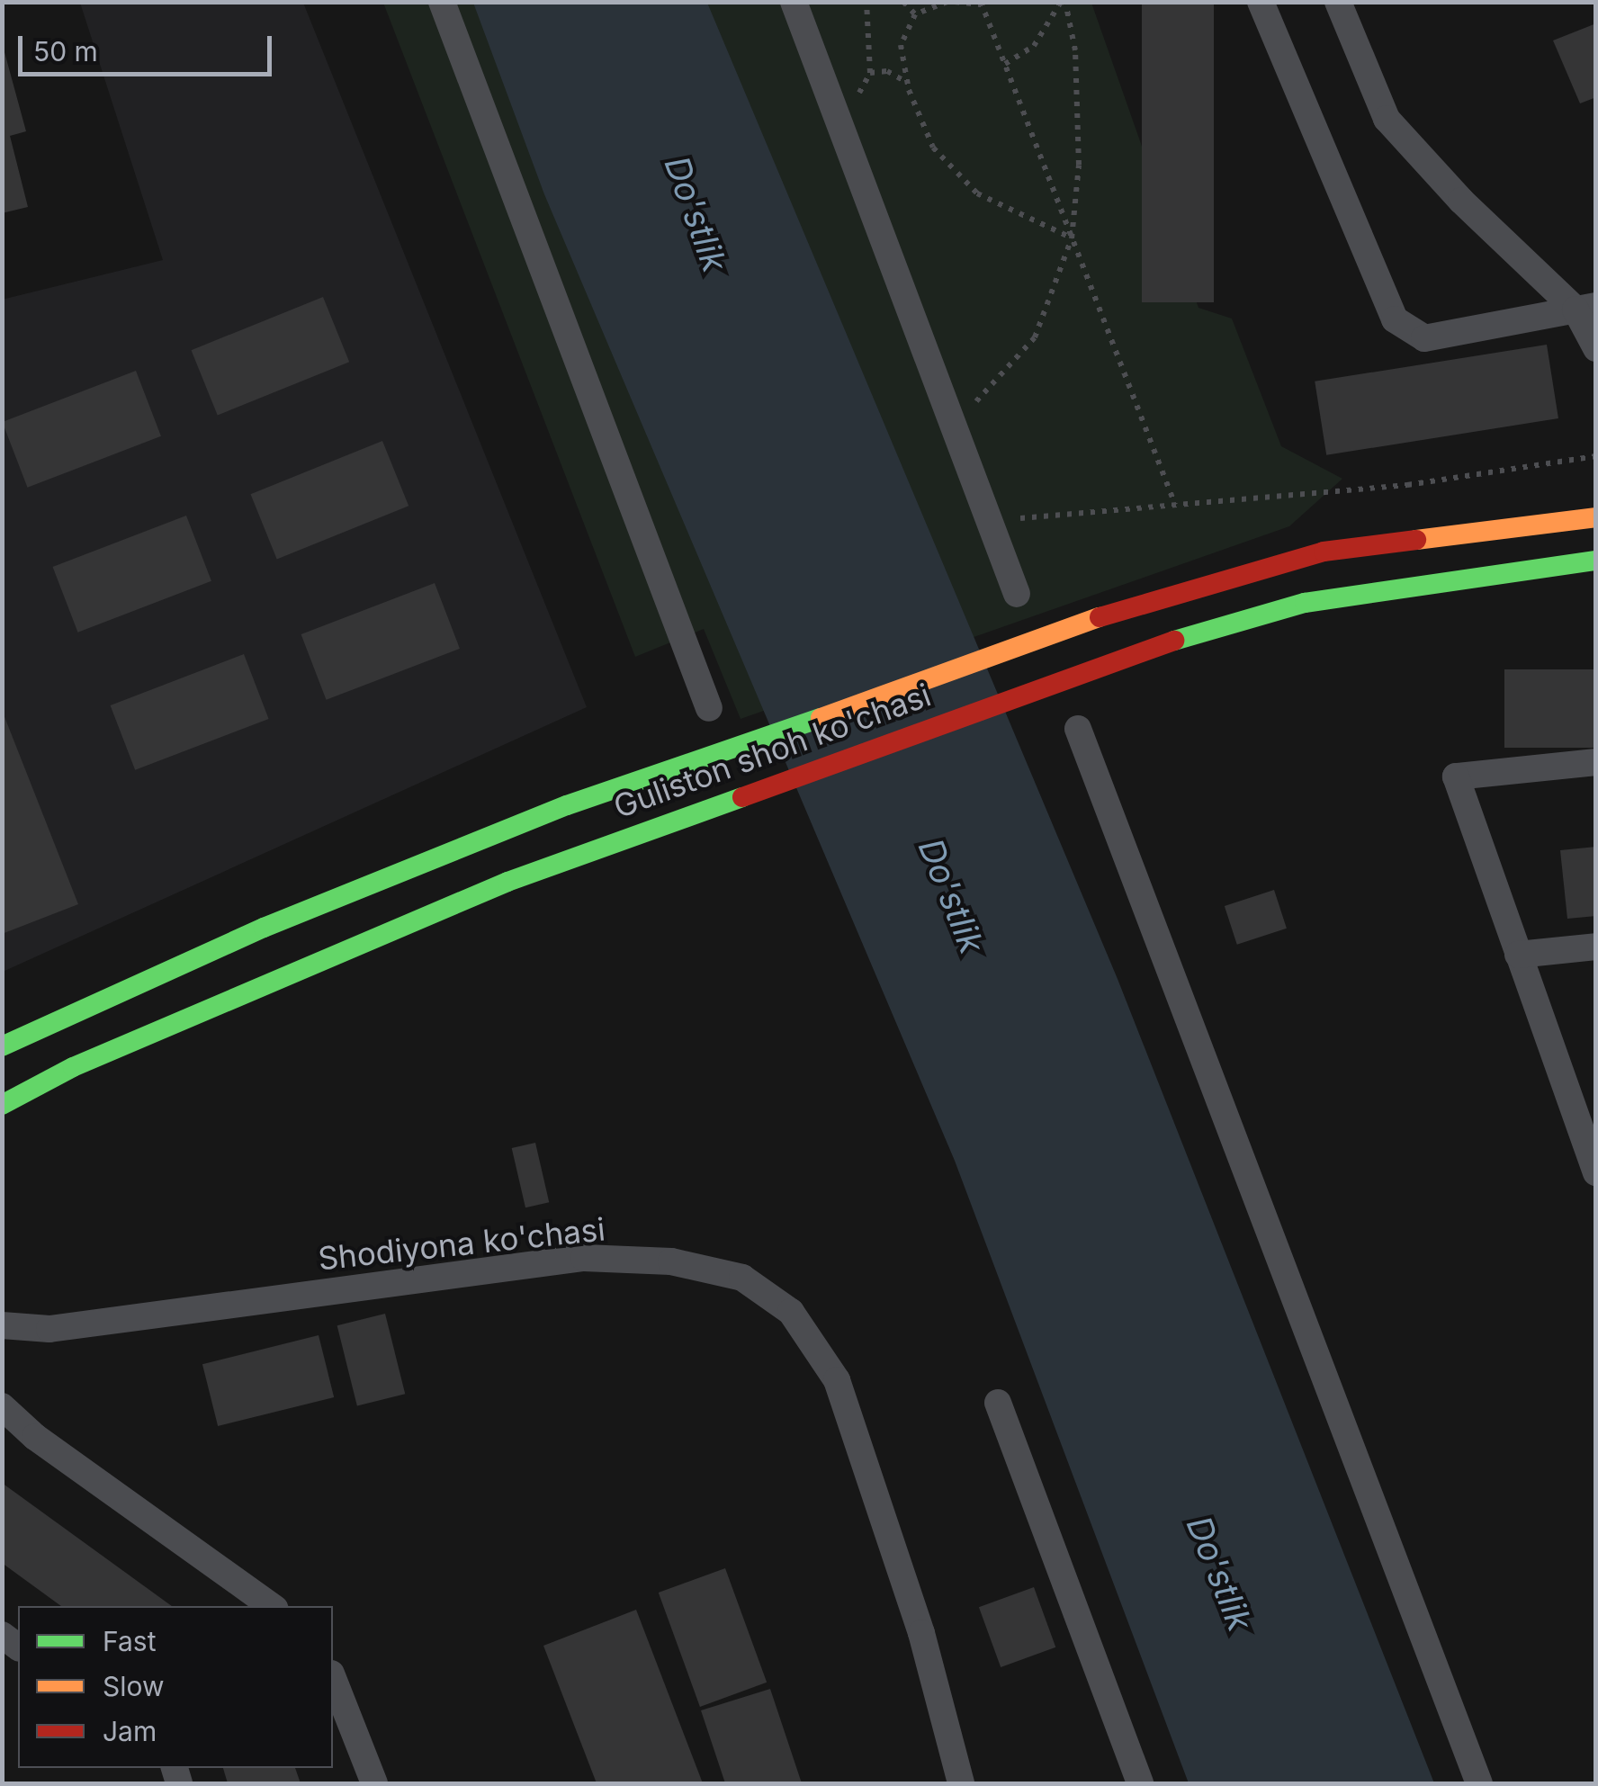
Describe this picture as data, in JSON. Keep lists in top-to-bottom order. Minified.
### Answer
{"streets":{"main road":["Guliston shoh ko'chasi"],"street":["Shodiyona ko'chasi"]},"water":["Do'stlik"],"legend":["Fast","Slow","Jam"],"scale_bar":"50 m"}
